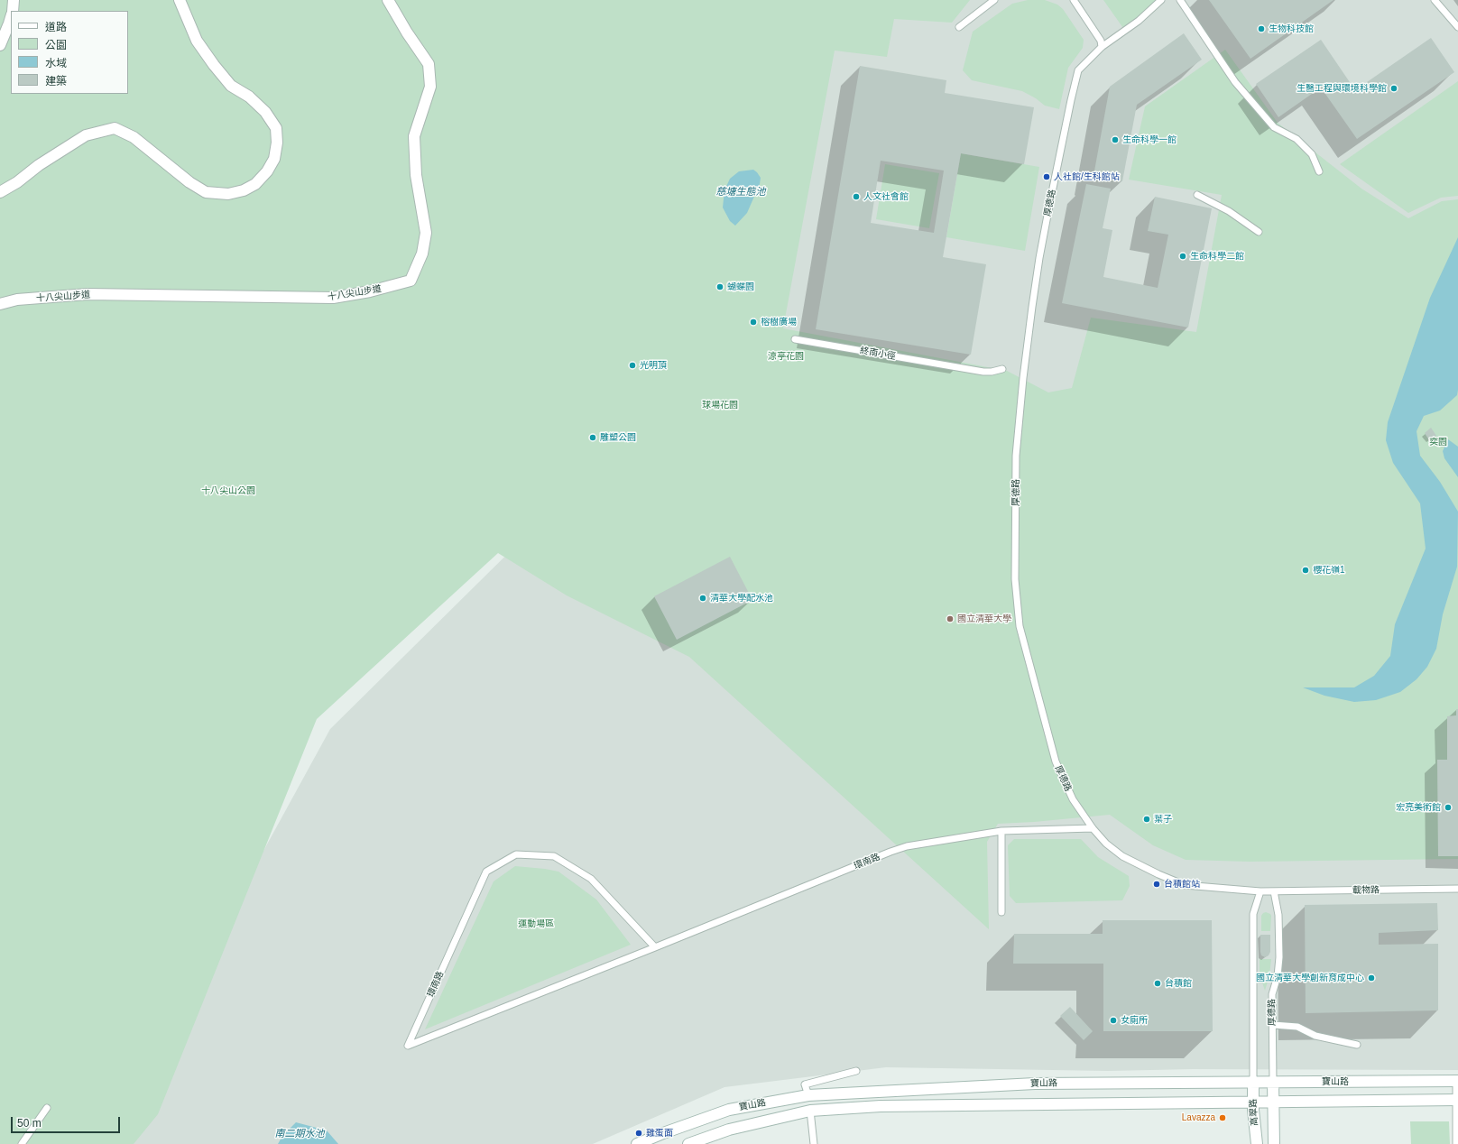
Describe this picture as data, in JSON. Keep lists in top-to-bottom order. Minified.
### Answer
{"streets":{"street":["十八尖山步道","寶山路","高翠路"],"lane":["厚德路","終南小徑","環南路","載物路"]},"crossings":[["厚德路","環南路"],["厚德路","載物路"],["厚德路","寶山路"],["厚德路","高翠路"],["寶山路","高翠路"]],"water":["慈塘生態池","南二期水池"],"parks":["涼亭花園","球場花園","奕園","十八尖山公園","運動場區"],"places":["生物科技館","生醫工程與環境科學館","生命科學一館","人社館/生科館站","人文社會館","生命科學二館","蝴蝶園","榕樹廣場","光明頂","雕塑公園","櫻花嶺1","清華大學配水池","國立清華大學","宏亮美術館","葉子","台積館站","國立清華大學創新育成中心","台積館","女廁所","Lavazza","雞蛋面"],"legend":["道路","公園","水域","建築"],"scale_bar":"50 m"}
